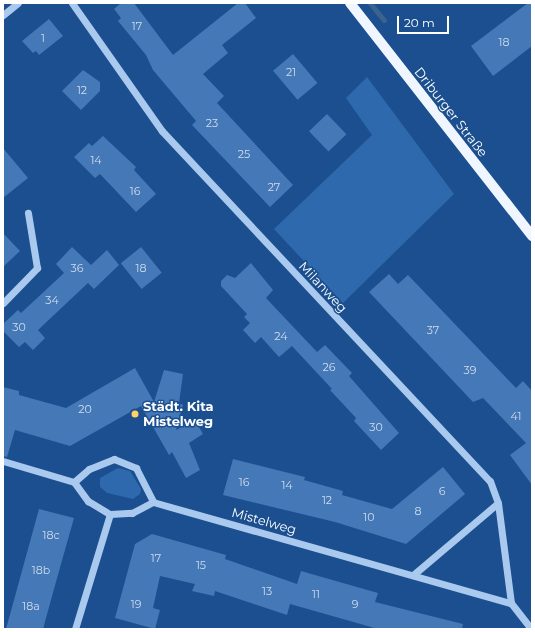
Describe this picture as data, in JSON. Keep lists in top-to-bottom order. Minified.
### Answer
{"streets":{"main road":["Driburger Straße"],"street":["Milanweg","Mistelweg"]},"crossings":[["Milanweg","Mistelweg"]],"places":["Städt. Kita Mistelweg"],"house_numbers":["17","1","18","21","12","23","25","14","27","16","36","18","34","30","37","24","26","39","20","41","30","16","14","6","12","8","10","18c","17","15","18b","13","11","19","9","18a"],"scale_bar":"20 m"}
